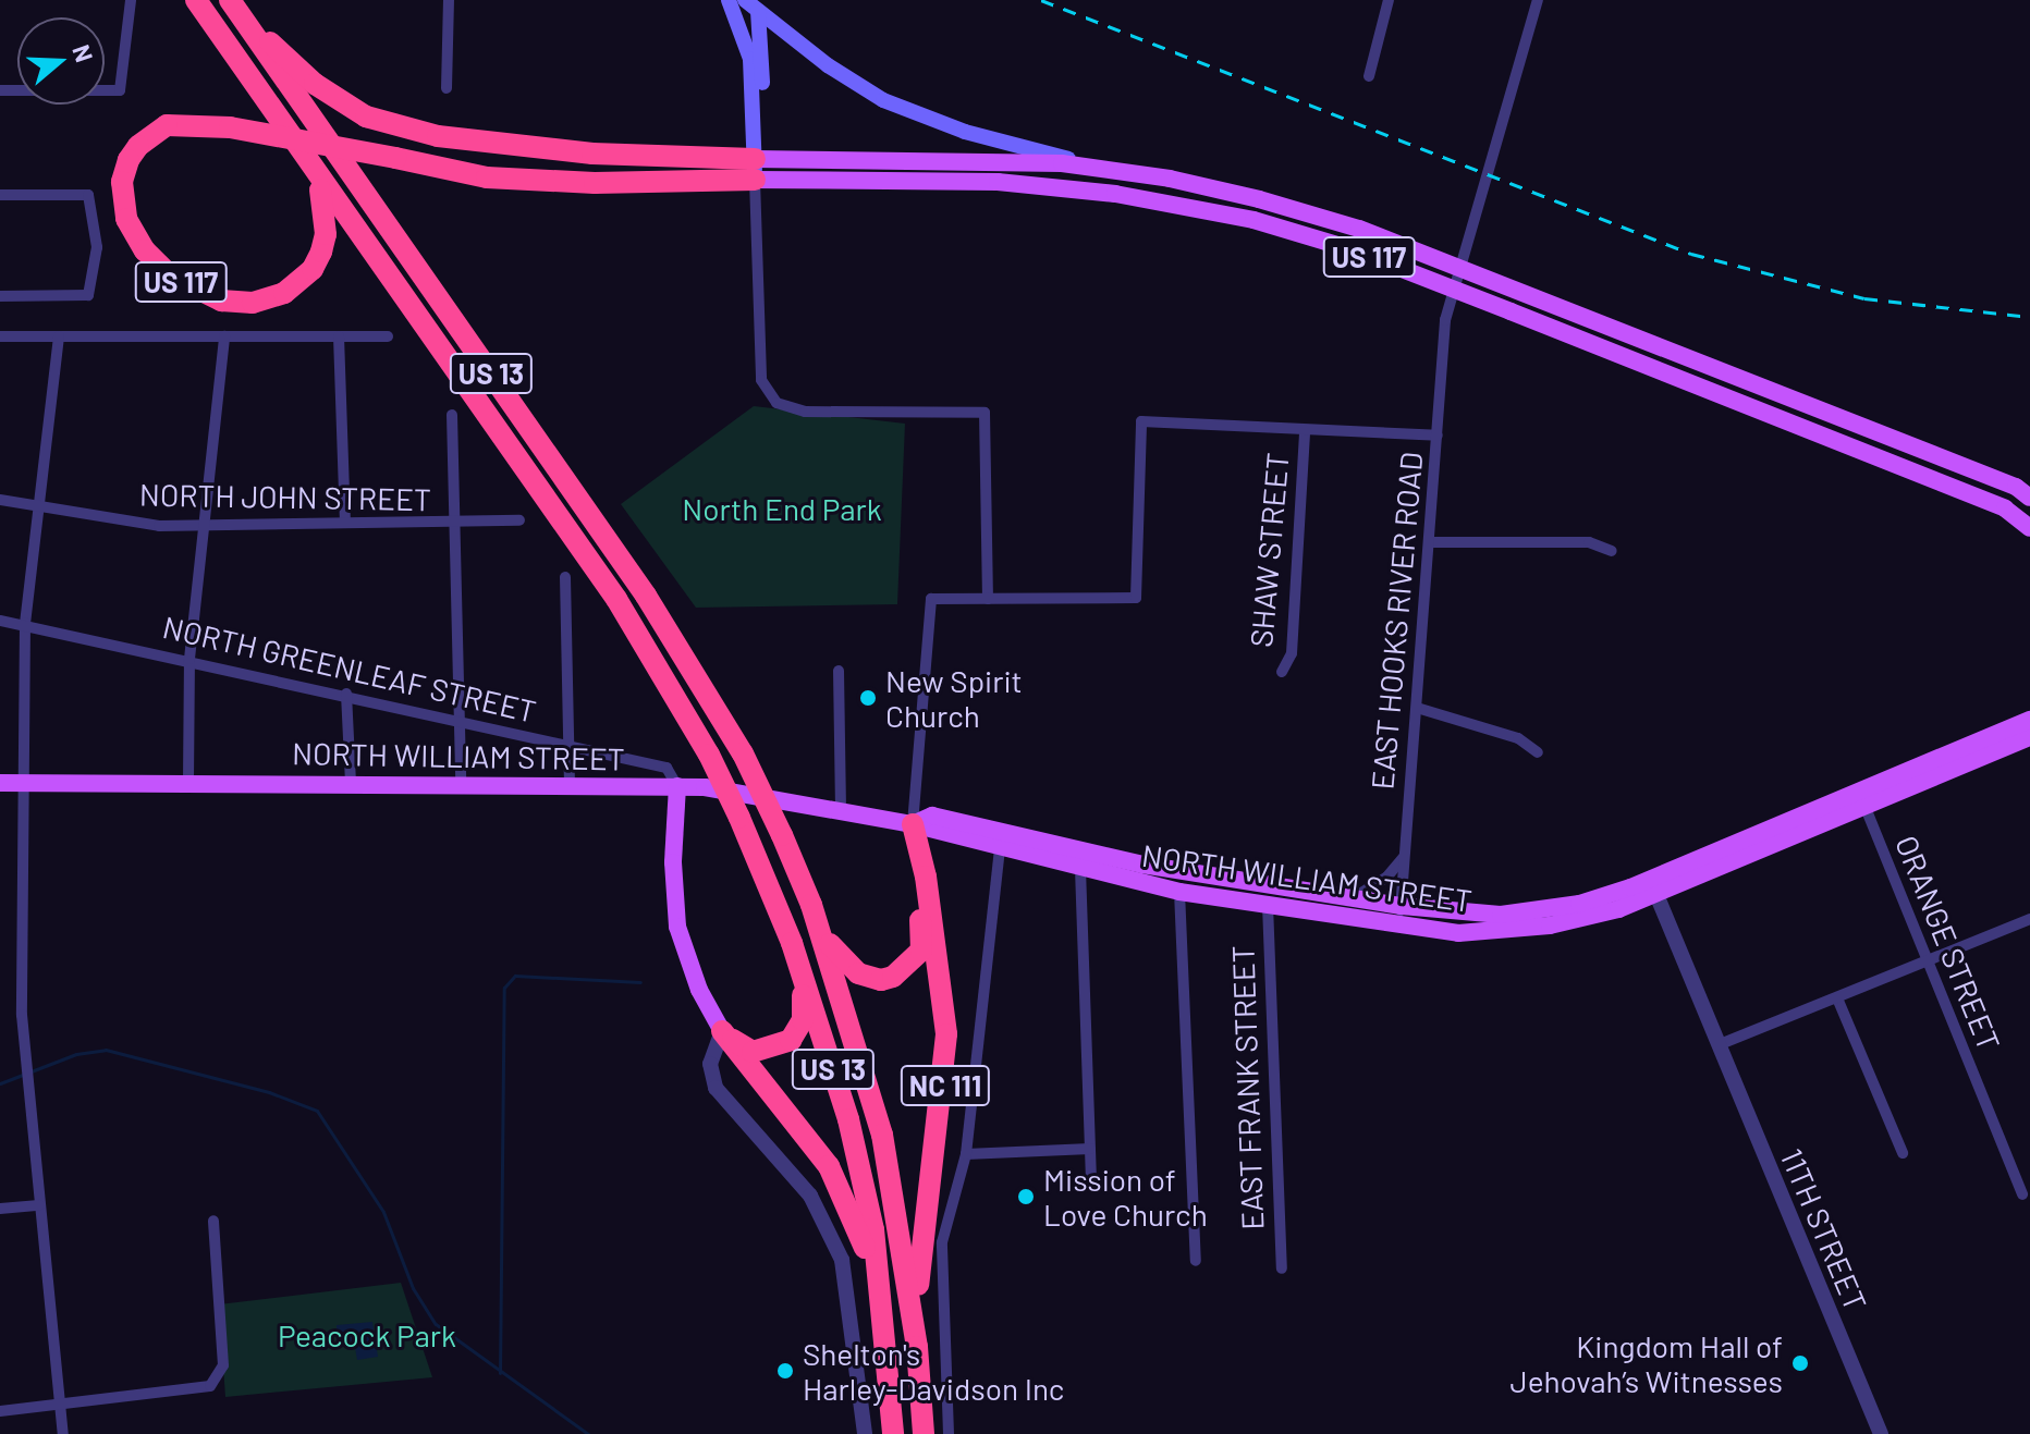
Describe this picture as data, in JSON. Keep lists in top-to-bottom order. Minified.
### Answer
{"streets":{"highway":["US 117","US 13","NC 111"],"main road":["NORTH WILLIAM STREET"],"street":["NORTH JOHN STREET","SHAW STREET","EAST HOOKS RIVER ROAD","NORTH GREENLEAF STREET","ORANGE STREET","EAST FRANK STREET","11TH STREET"]},"crossings":[["US 117","US 13"],["US 117","EAST HOOKS RIVER ROAD"],["US 13","NC 111"],["EAST HOOKS RIVER ROAD","NORTH WILLIAM STREET"],["NORTH GREENLEAF STREET","NORTH WILLIAM STREET"],["NORTH WILLIAM STREET","ORANGE STREET"],["NORTH WILLIAM STREET","NC 111"],["NORTH WILLIAM STREET","EAST FRANK STREET"],["NORTH WILLIAM STREET","11TH STREET"]],"parks":["North End Park","Peacock Park"],"places":["New Spirit Church","Mission of Love Church","Kingdom Hall of Jehovah’s Witnesses","Shelton's Harley-Davidson Inc"],"north":"right"}
